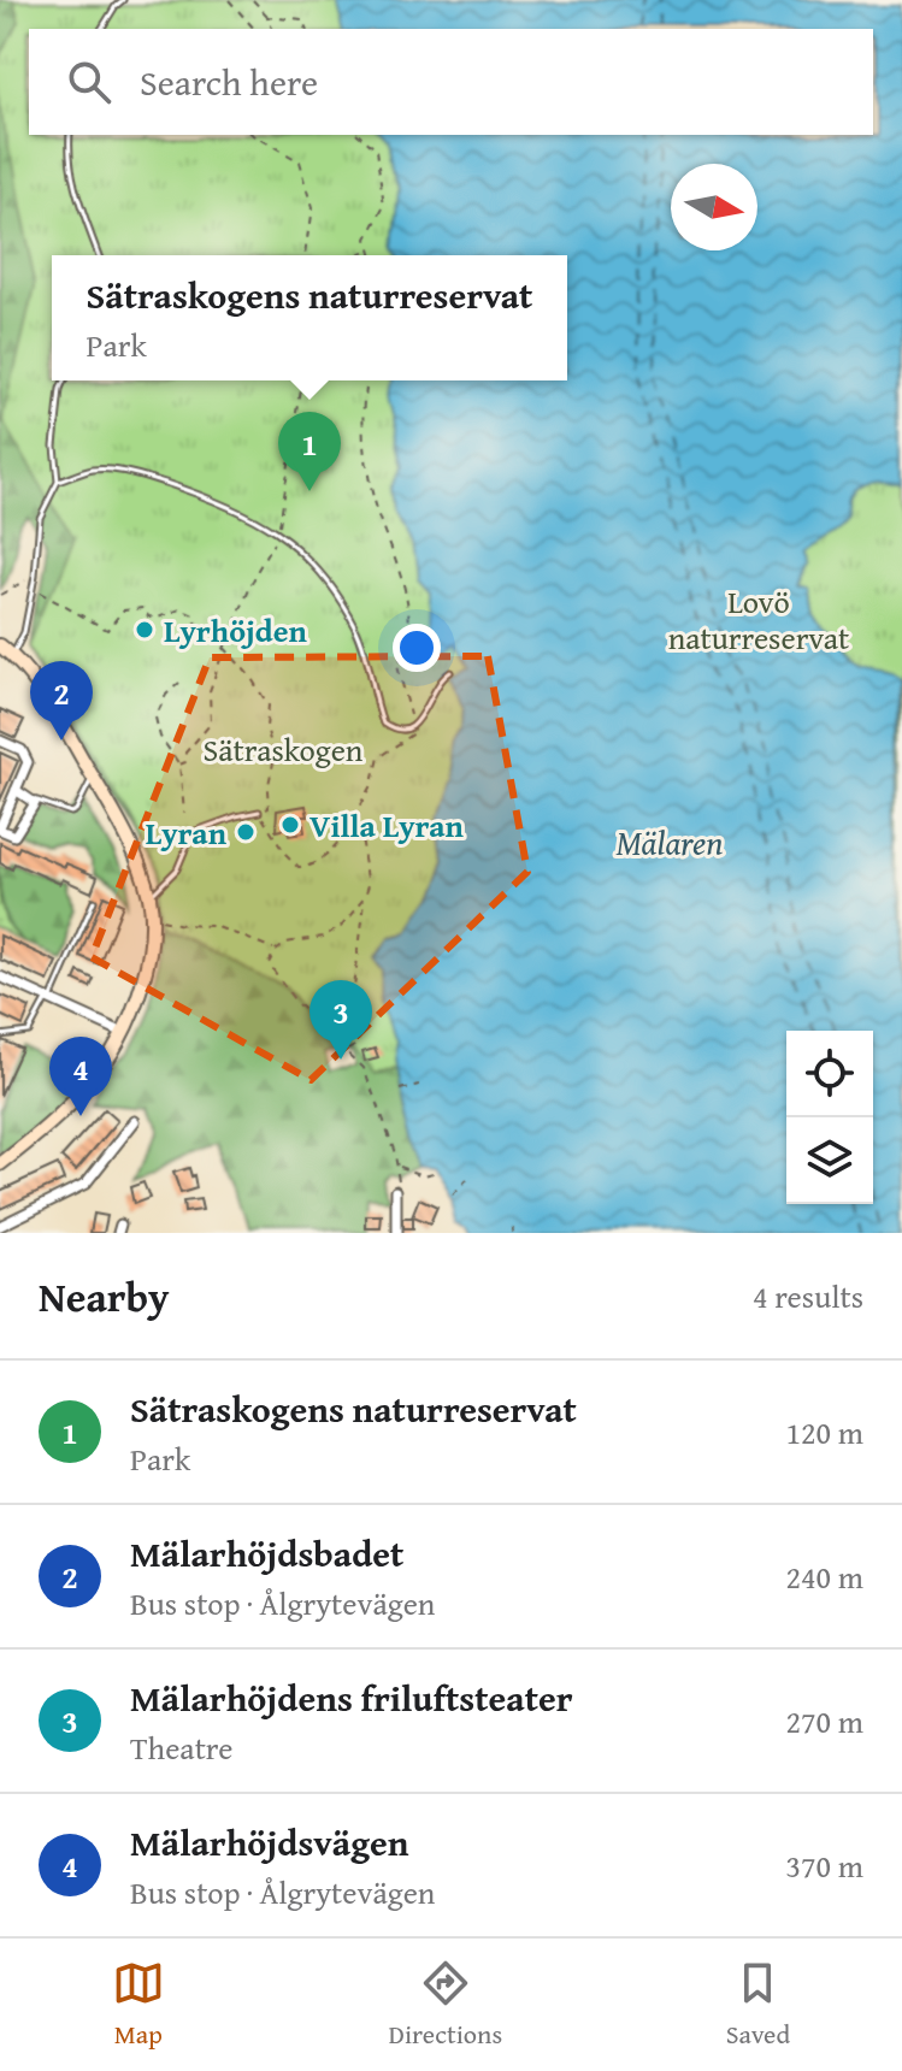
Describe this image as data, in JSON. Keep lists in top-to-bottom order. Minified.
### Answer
{"water":["Mälaren"],"parks":["Lovö naturreservat","Sätraskogen"],"places":["Lyrhöjden","Villa Lyran","Lyran"],"north":"right","page":{"search":"Search here","popup":["Sätraskogens naturreservat","Park"],"pins":["1","2","3","4"],"heading":["Nearby","4 results"],"list":[{"mark":"1","name":"Sätraskogens naturreservat","note":"Park","value":"120 m"},{"mark":"2","name":"Mälarhöjdsbadet","note":"Bus stop · Ålgrytevägen","value":"240 m"},{"mark":"3","name":"Mälarhöjdens friluftsteater","note":"Theatre","value":"270 m"},{"mark":"4","name":"Mälarhöjdsvägen","note":"Bus stop · Ålgrytevägen","value":"370 m"}],"nav":["Map","Directions","Saved"]}}
